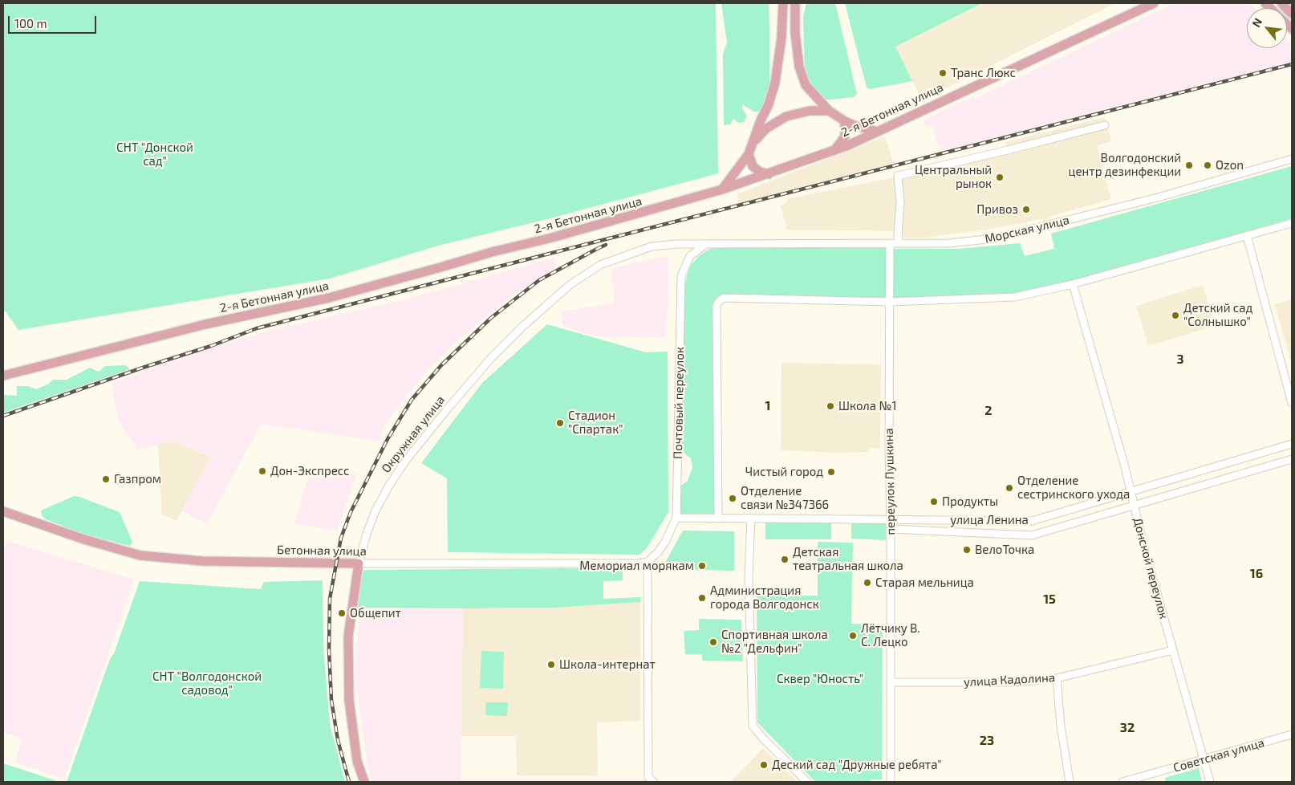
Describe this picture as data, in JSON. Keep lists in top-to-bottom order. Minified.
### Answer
{"streets":{"main road":["2-я Бетонная улица","Окружная улица","Бетонная улица"],"street":["Морская улица","Почтовый переулок","переулок Пушкина","улица Ленина","Донской переулок","улица Кадолина","Советская улица"]},"crossings":[["Морская улица","Почтовый переулок"],["Морская улица","Окружная улица"],["Морская улица","переулок Пушкина"],["Почтовый переулок","Окружная улица"],["Почтовый переулок","улица Ленина"],["Почтовый переулок","Бетонная улица"],["Окружная улица","Бетонная улица"],["переулок Пушкина","улица Ленина"],["переулок Пушкина","улица Кадолина"],["улица Ленина","Донской переулок"],["Донской переулок","улица Кадолина"],["Донской переулок","Советская улица"]],"districts":["3","1","2","16","15","32","23"],"parks":["СНТ \"Донской сад\"","СНТ \"Волгодонской садовод\"","Сквер \"Юность\""],"places":["Транс Люкс","Волгодонский центр дезинфекции","Ozon","Центральный рынок","Привоз","Детский сад \"Солнышко\"","Школа №1","Стадион \"Спартак\"","Дон-Экспресс","Чистый город","Газпром","Отделение сестринского ухода","Отделение связи №347366","Продукты","ВелоТочка","Детская театральная школа","Мемориал морякам","Старая мельница","Администрация города Волгодонск","Общепит","Лётчику В. С. Лецко","Спортивная школа №2 \"Дельфин\"","Школа-интернат","Деский сад \"Дружные ребята\""],"scale_bar":"100 m","north":"top left"}
